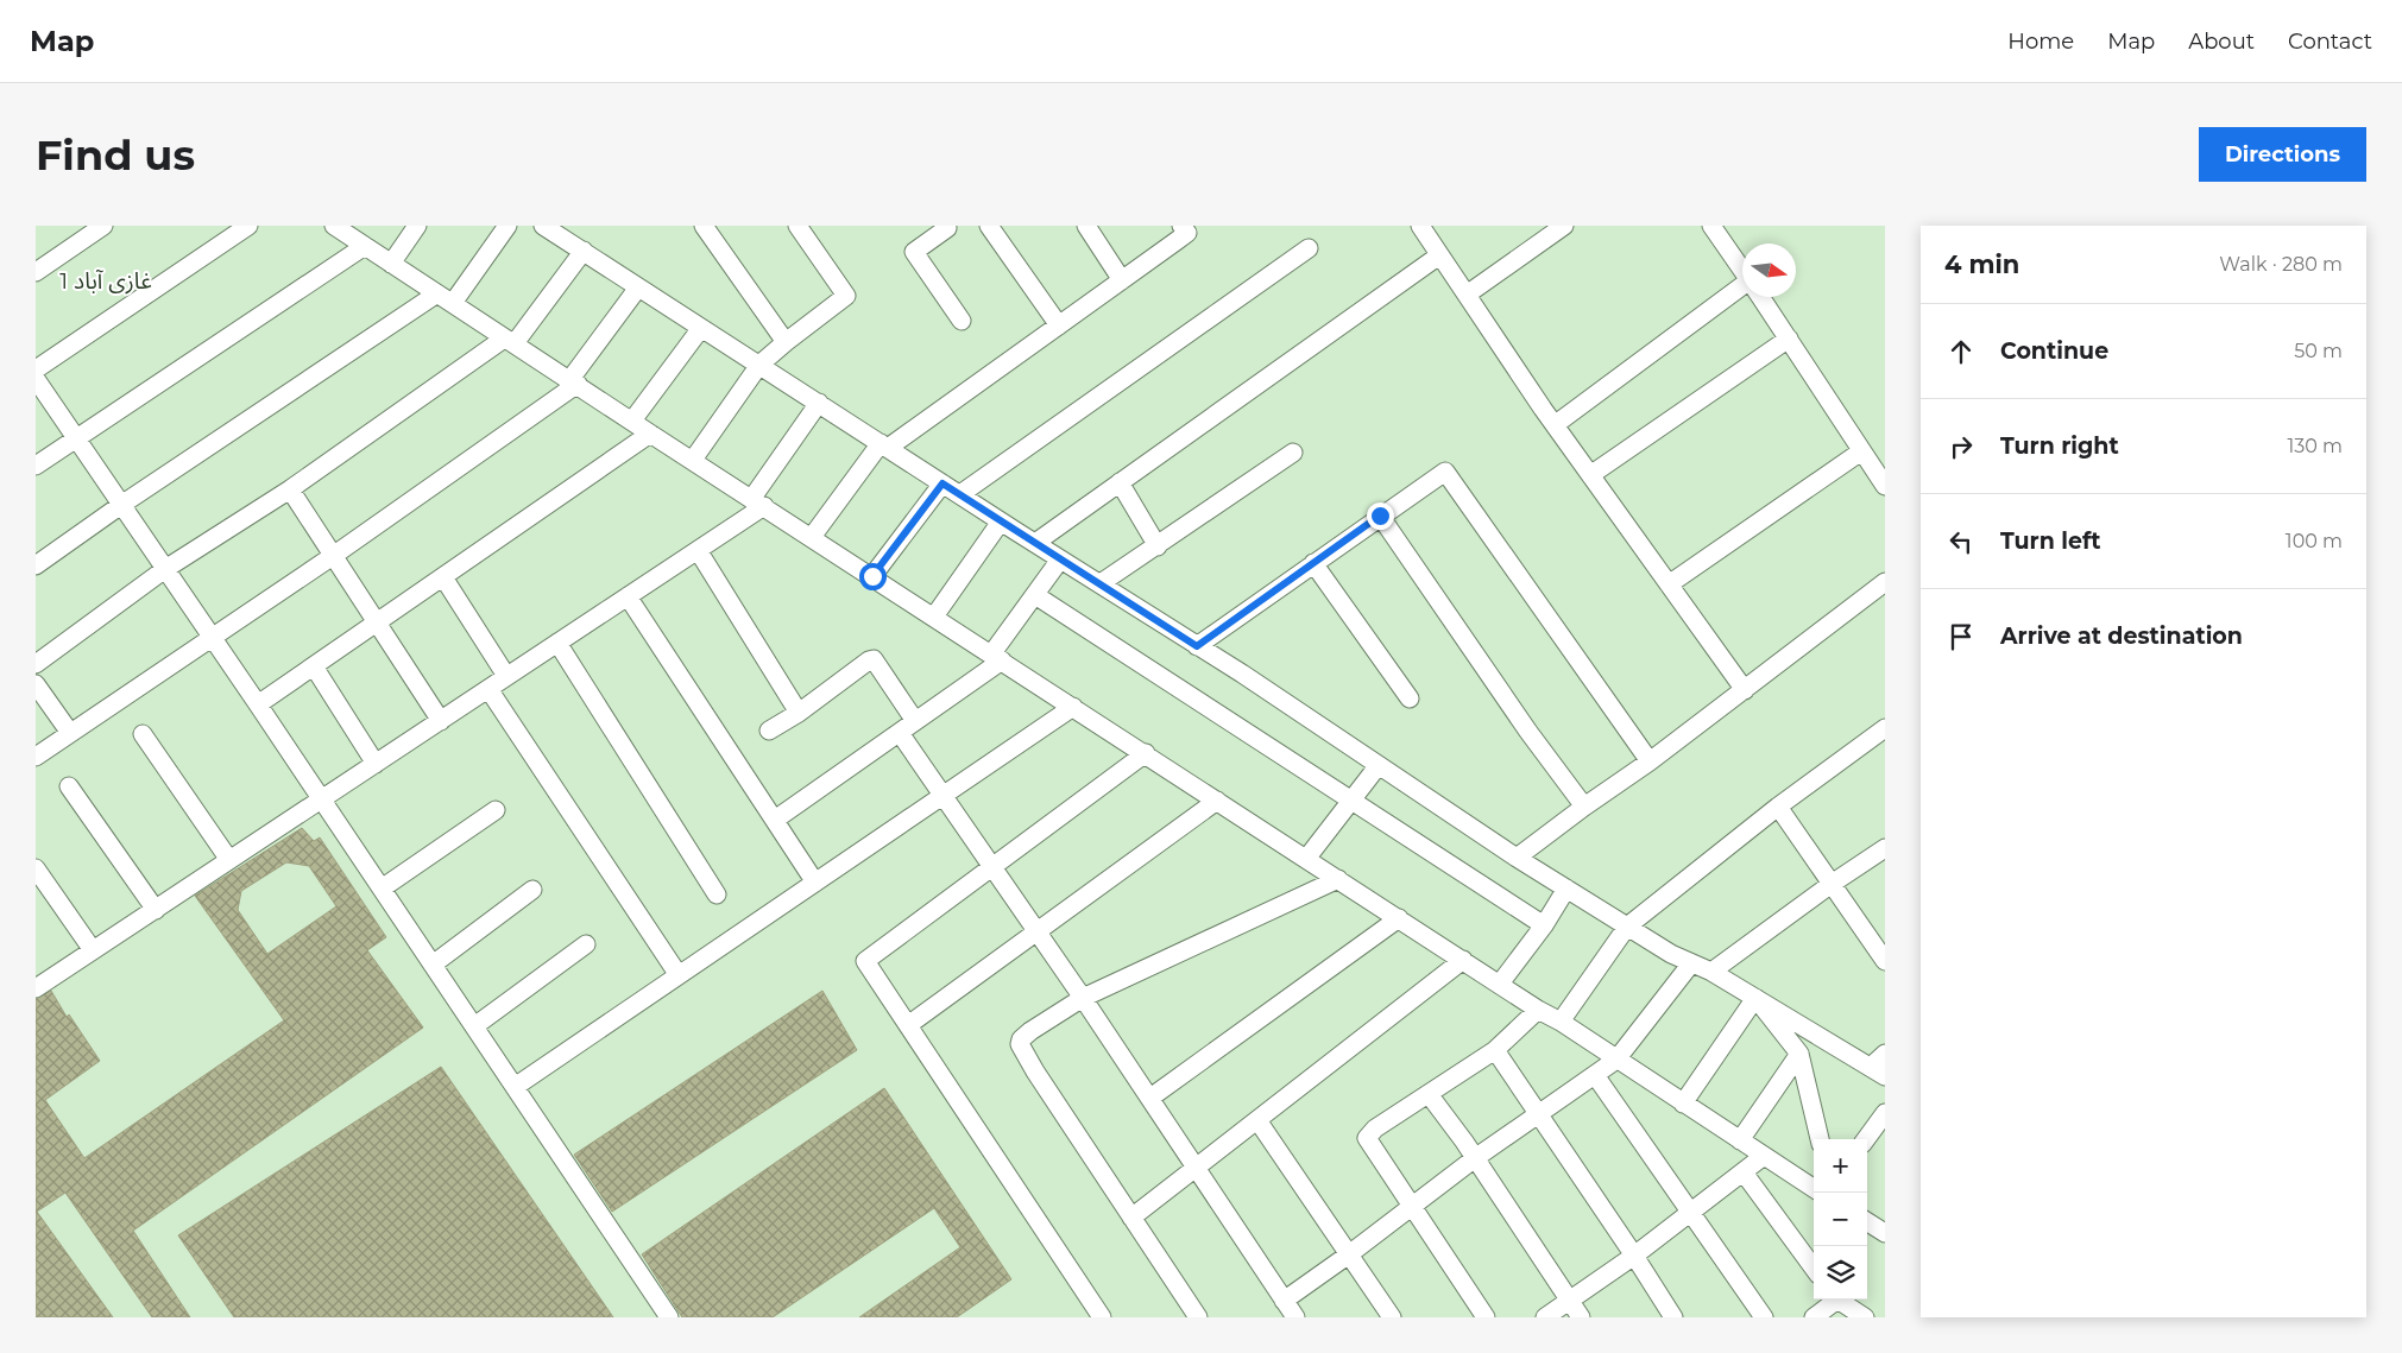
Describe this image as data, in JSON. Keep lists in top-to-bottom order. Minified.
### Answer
{"districts":["غازی آباد 1"],"north":"right","page":{"header":"Map","nav":["Home","Map","About","Contact"],"buttons":"Directions","title":"Find us","heading":["4 min","Walk · 280 m"],"list":[["Continue","50 m"],["Turn right","130 m"],["Turn left","100 m"],"Arrive at destination"],"map_buttons":["+","−"]}}
